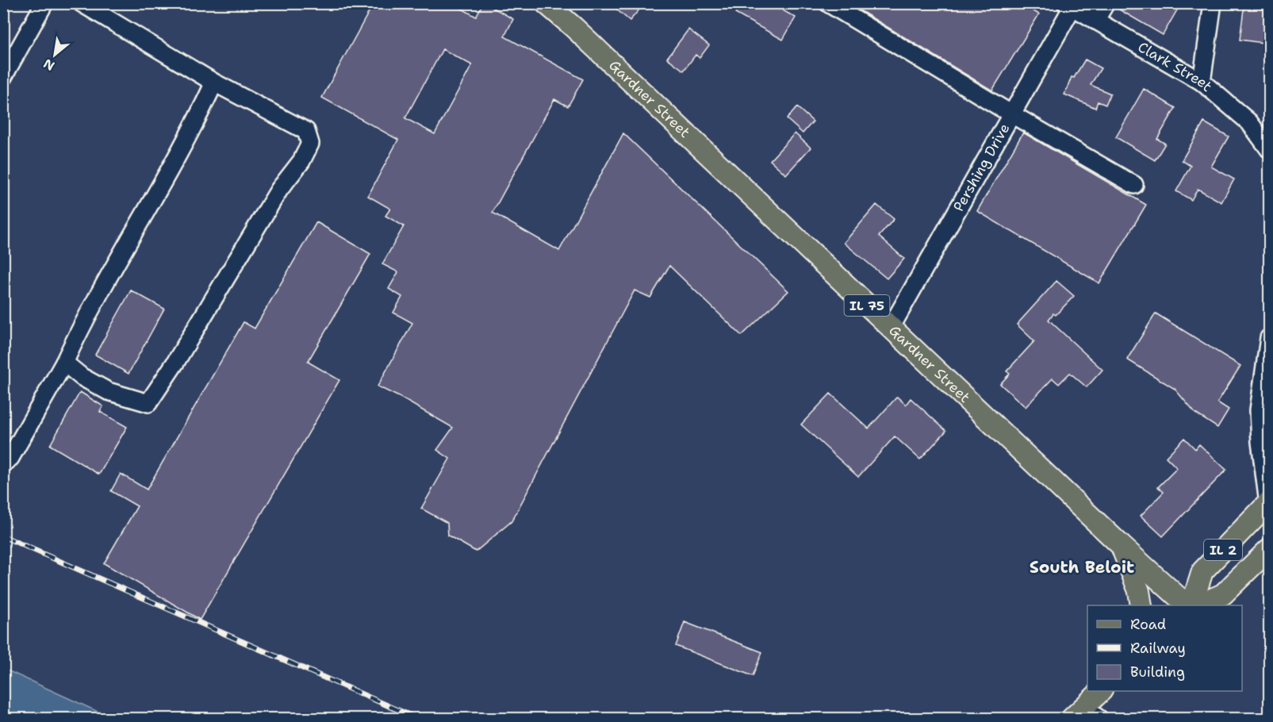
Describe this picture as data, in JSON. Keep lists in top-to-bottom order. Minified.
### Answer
{"streets":{"main road":["Gardner Street","IL 75","IL 2"],"street":["Clark Street","Pershing Drive"]},"crossings":[["Clark Street","Pershing Drive"],["Gardner Street","Pershing Drive"]],"districts":["South Beloit"],"legend":["Road","Railway","Building"],"north":"bottom left"}
